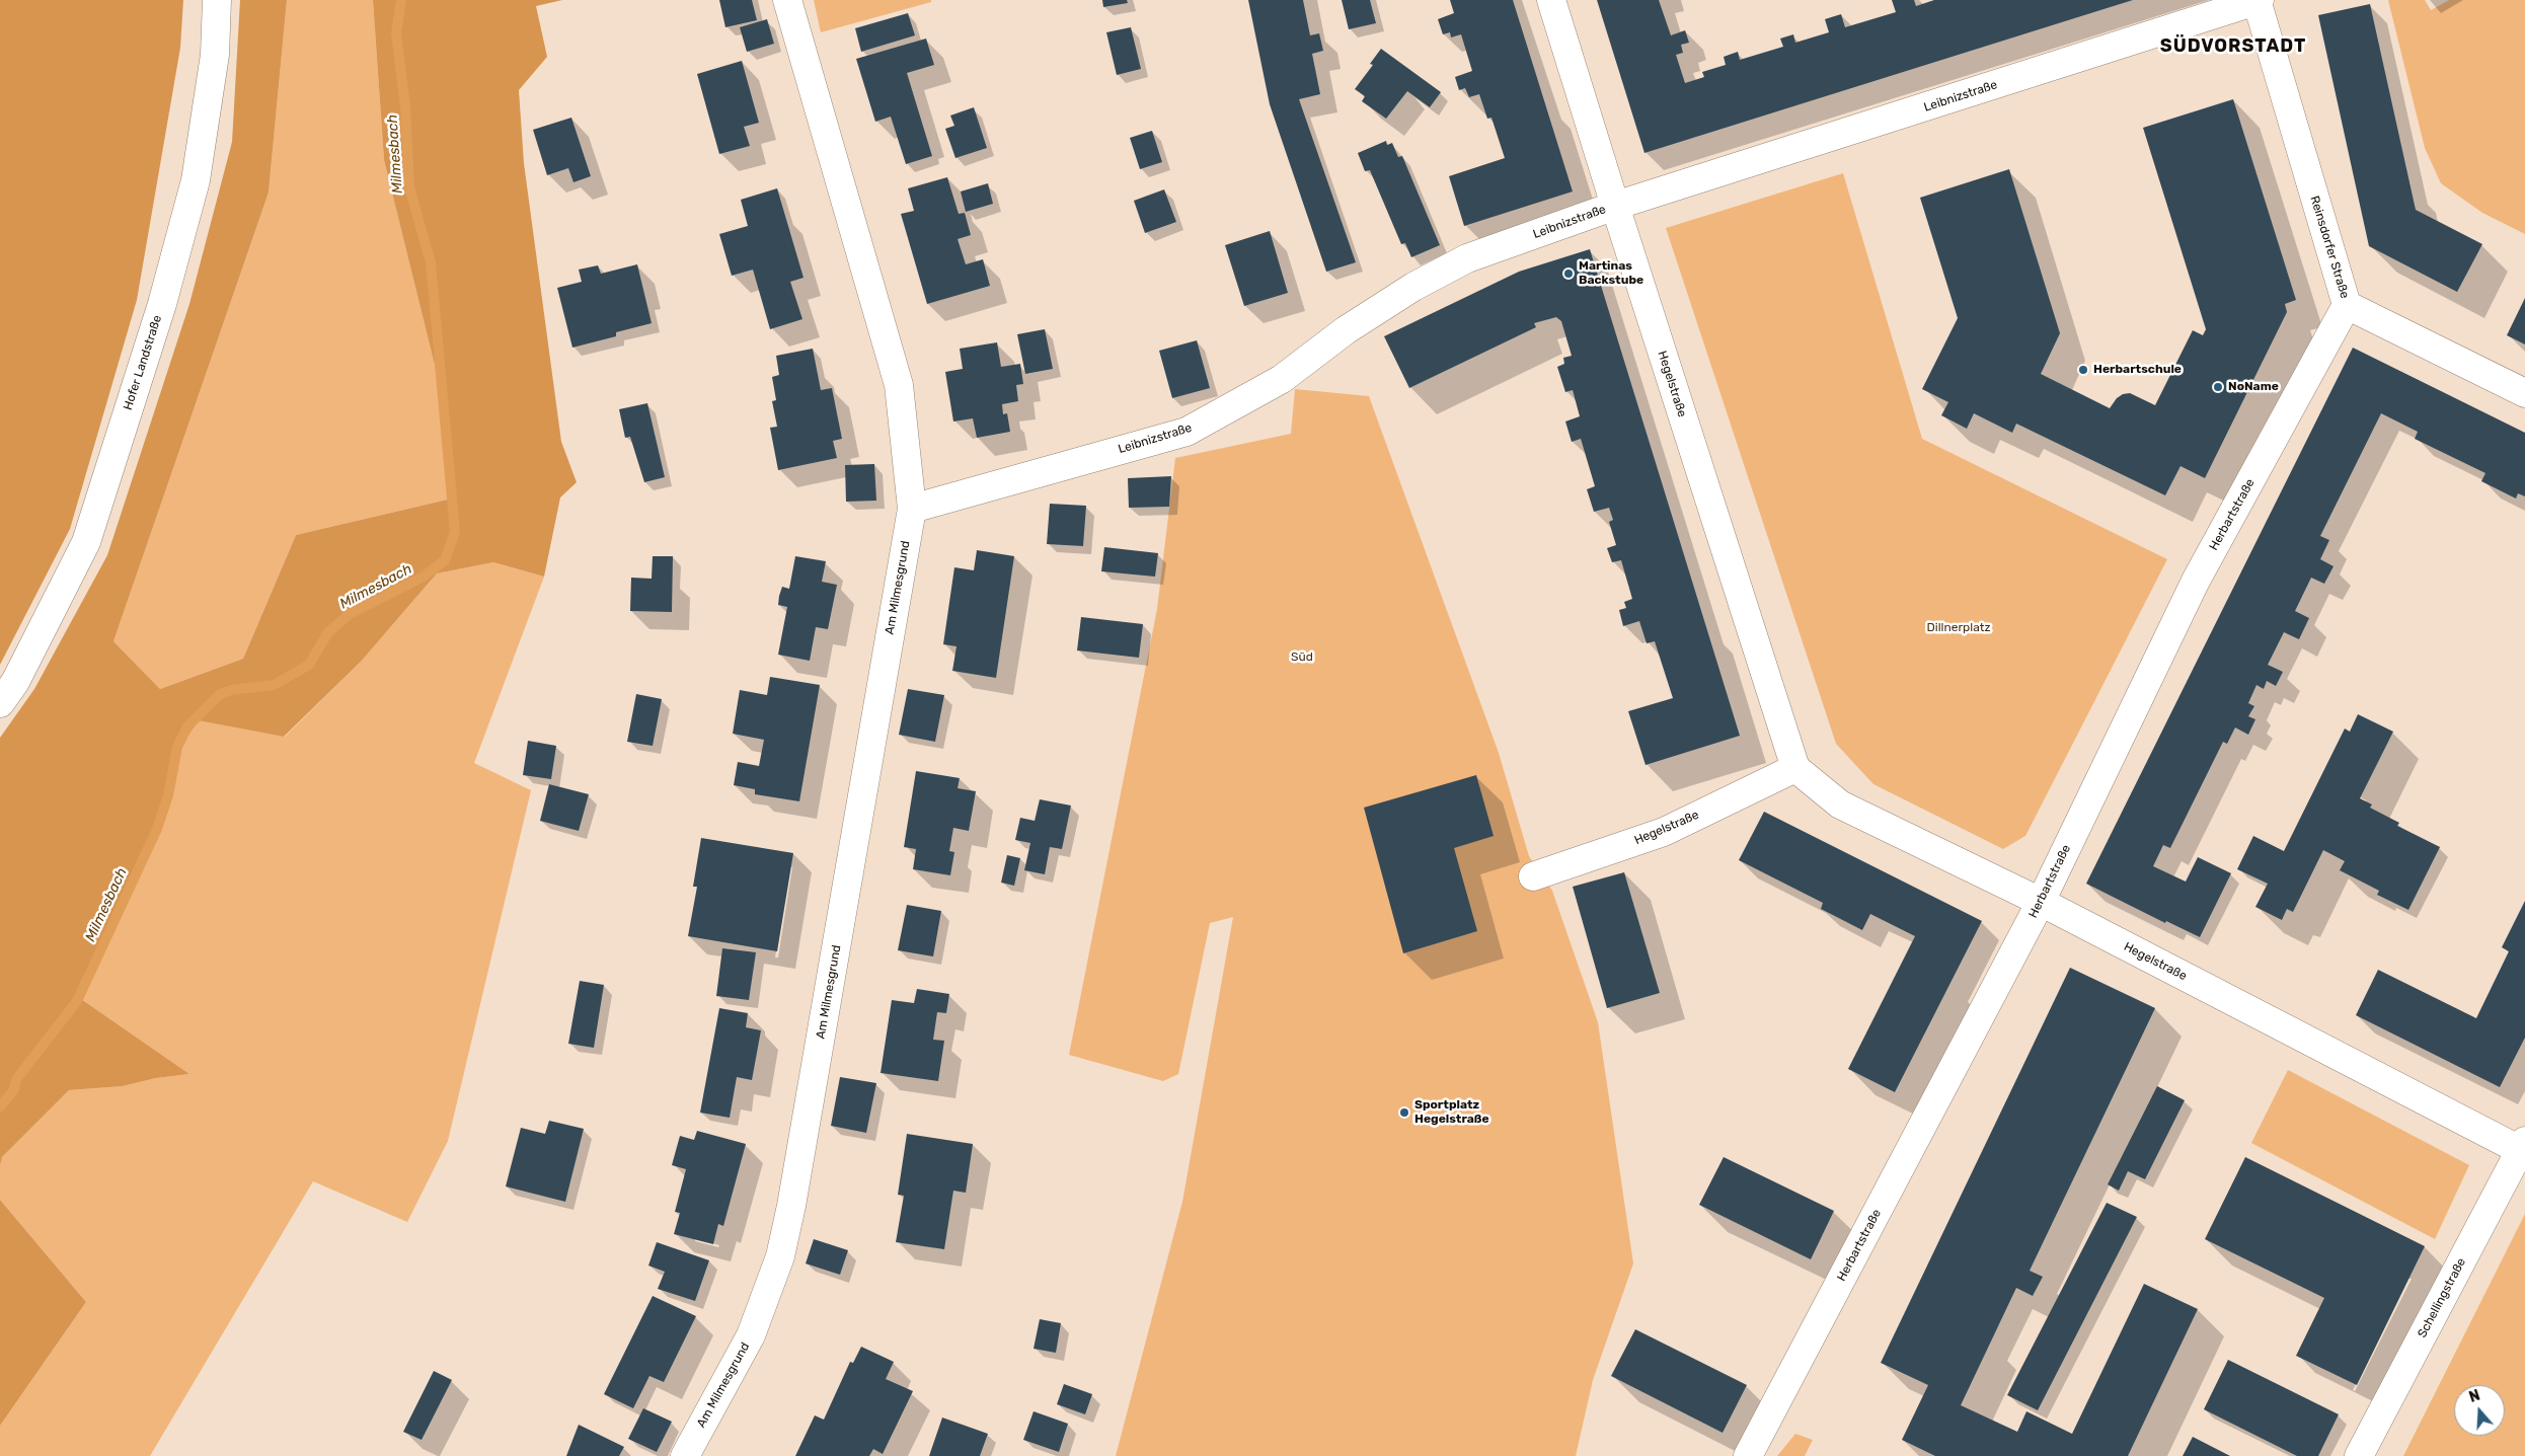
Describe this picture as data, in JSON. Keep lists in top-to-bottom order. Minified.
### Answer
{"streets":{"street":["Leibnizstraße","Reinsdorfer Straße","Hofer Landstraße","Hegelstraße","Herbartstraße","Am Milmesgrund","Schellingstraße"]},"crossings":[["Leibnizstraße","Reinsdorfer Straße"],["Leibnizstraße","Hegelstraße"],["Leibnizstraße","Am Milmesgrund"],["Reinsdorfer Straße","Herbartstraße"],["Hegelstraße","Herbartstraße"],["Hegelstraße","Schellingstraße"]],"districts":["SÜDVORSTADT"],"water":["Milmesbach"],"parks":["Dillnerplatz","Süd"],"places":["Martinas Backstube","Herbartschule","NoName","Sportplatz Hegelstraße"],"north":"top"}
